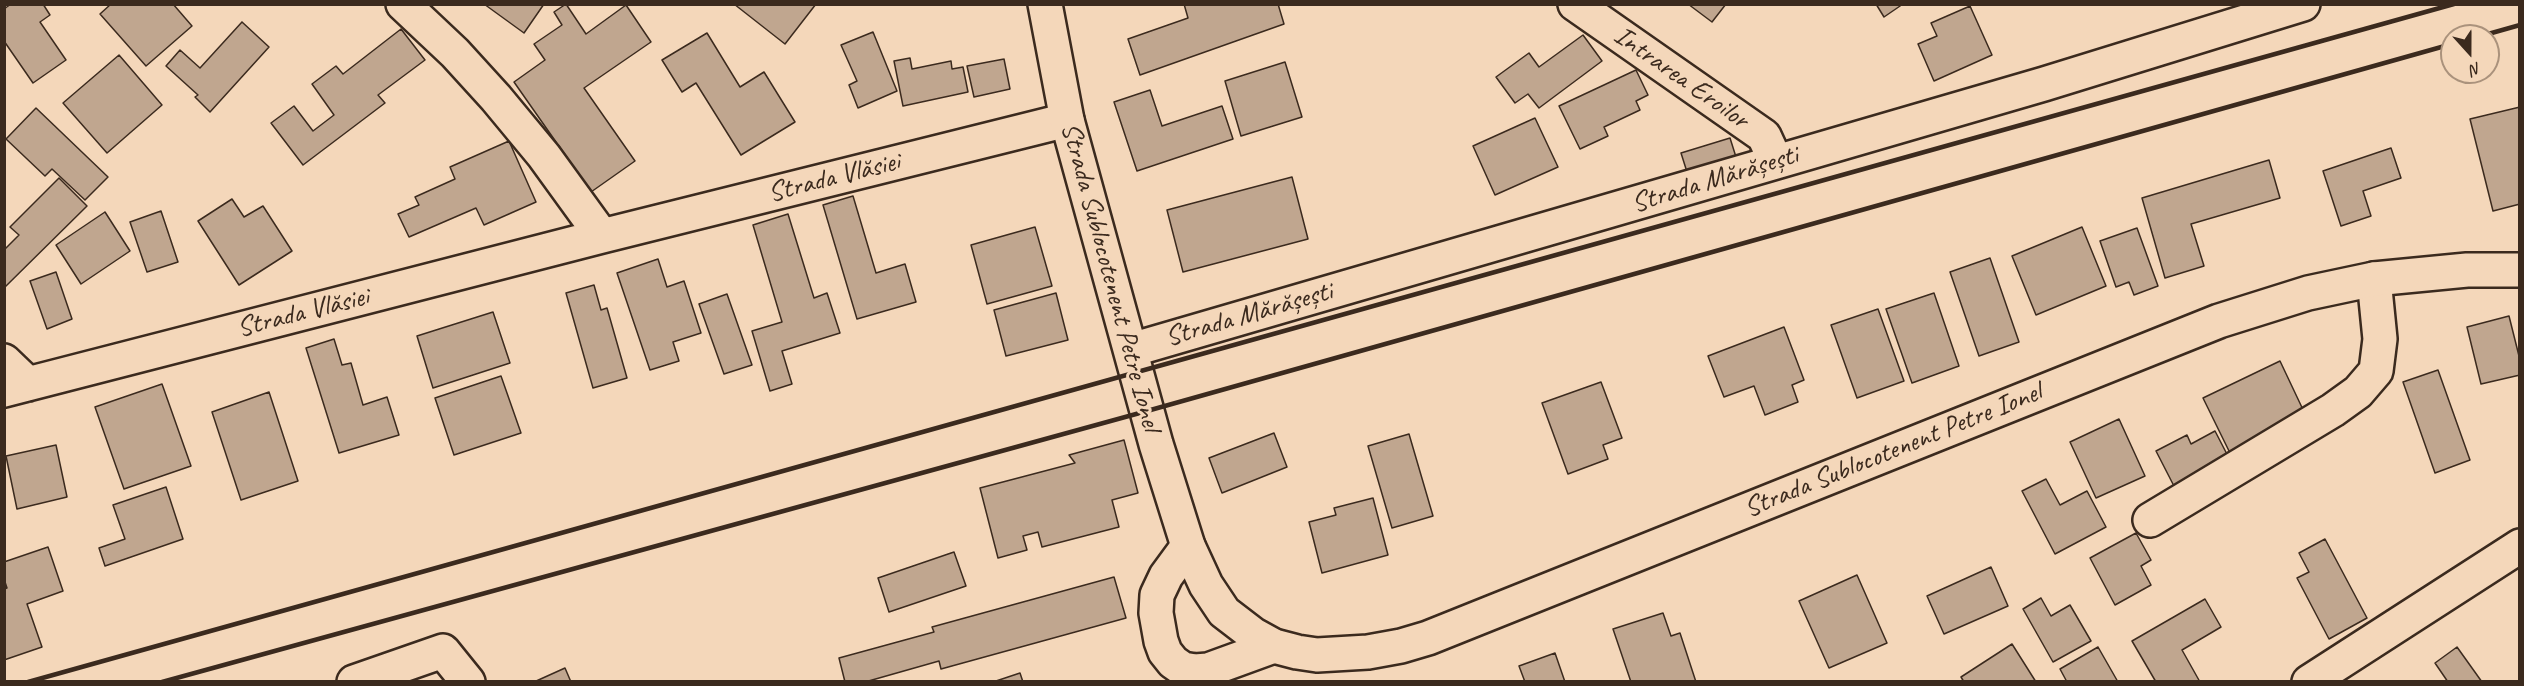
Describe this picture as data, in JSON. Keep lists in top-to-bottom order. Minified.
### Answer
{"streets":{"street":["Intrarea Eroilor","Strada Vlăsiei","Strada Mărășești","Strada Sublocotenent Petre Ionel"]},"crossings":[["Intrarea Eroilor","Strada Mărășești"],["Strada Vlăsiei","Strada Sublocotenent Petre Ionel"],["Strada Mărășești","Strada Sublocotenent Petre Ionel"]],"north":"bottom"}
